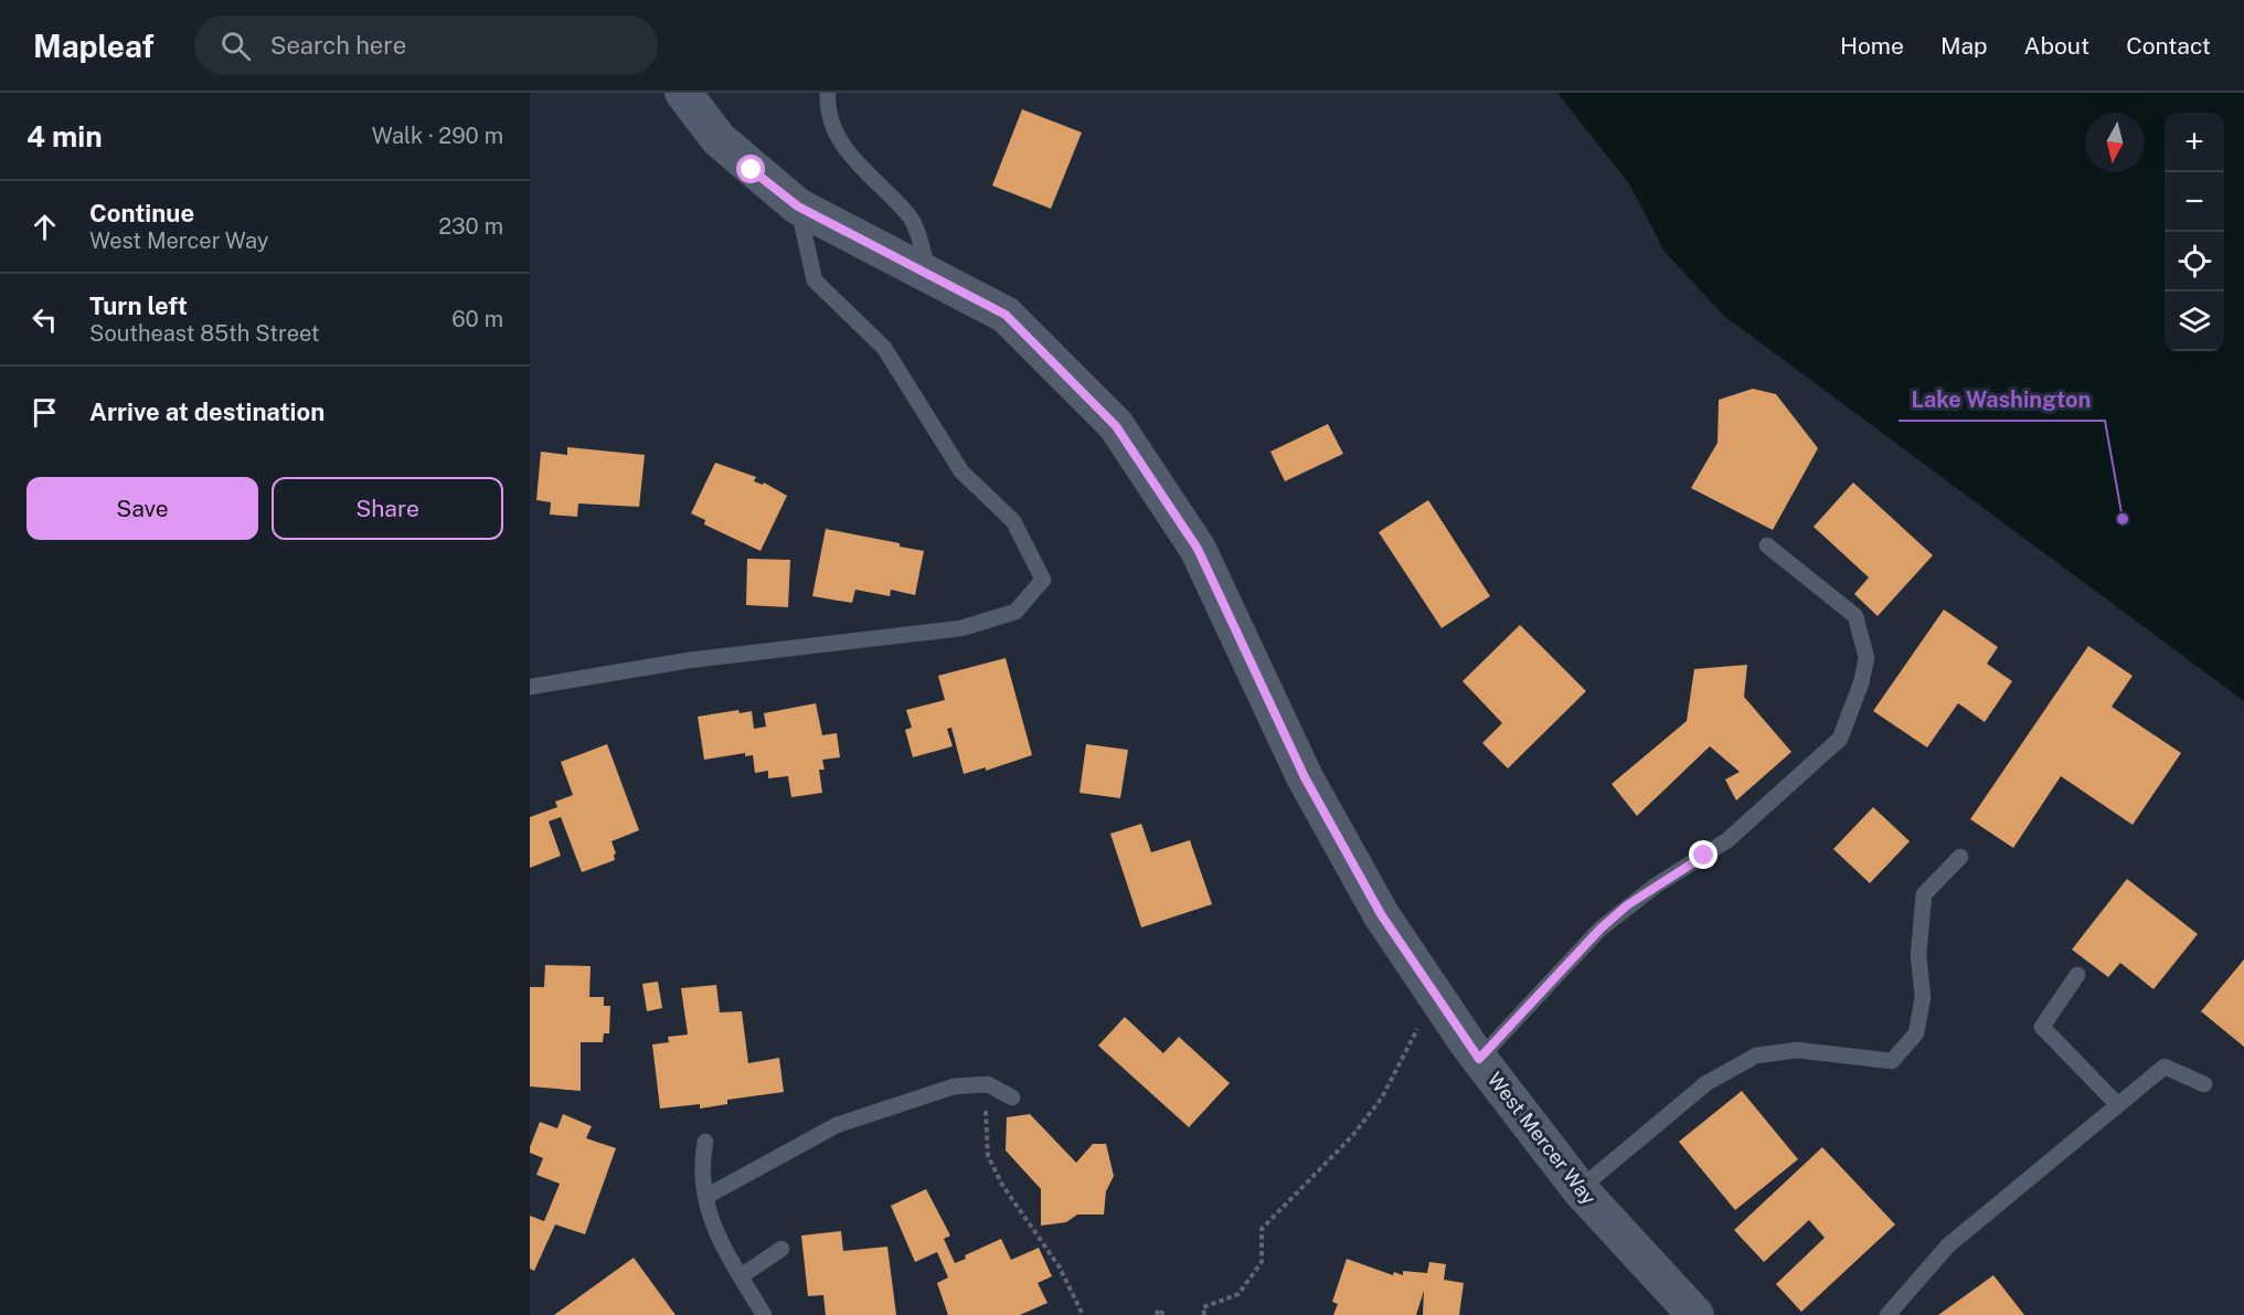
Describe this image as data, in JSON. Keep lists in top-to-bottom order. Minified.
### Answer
{"streets":{"street":["West Mercer Way"]},"places":["Lake Washington"],"north":"bottom","page":{"header":"Mapleaf","search":"Search here","nav":["Home","Map","About","Contact"],"heading":["4 min","Walk · 290 m"],"map_buttons":["+","−"],"list":[["Continue","West Mercer Way","230 m"],["Turn left","Southeast 85th Street","60 m"],"Arrive at destination"],"buttons":["Save","Share"]}}
